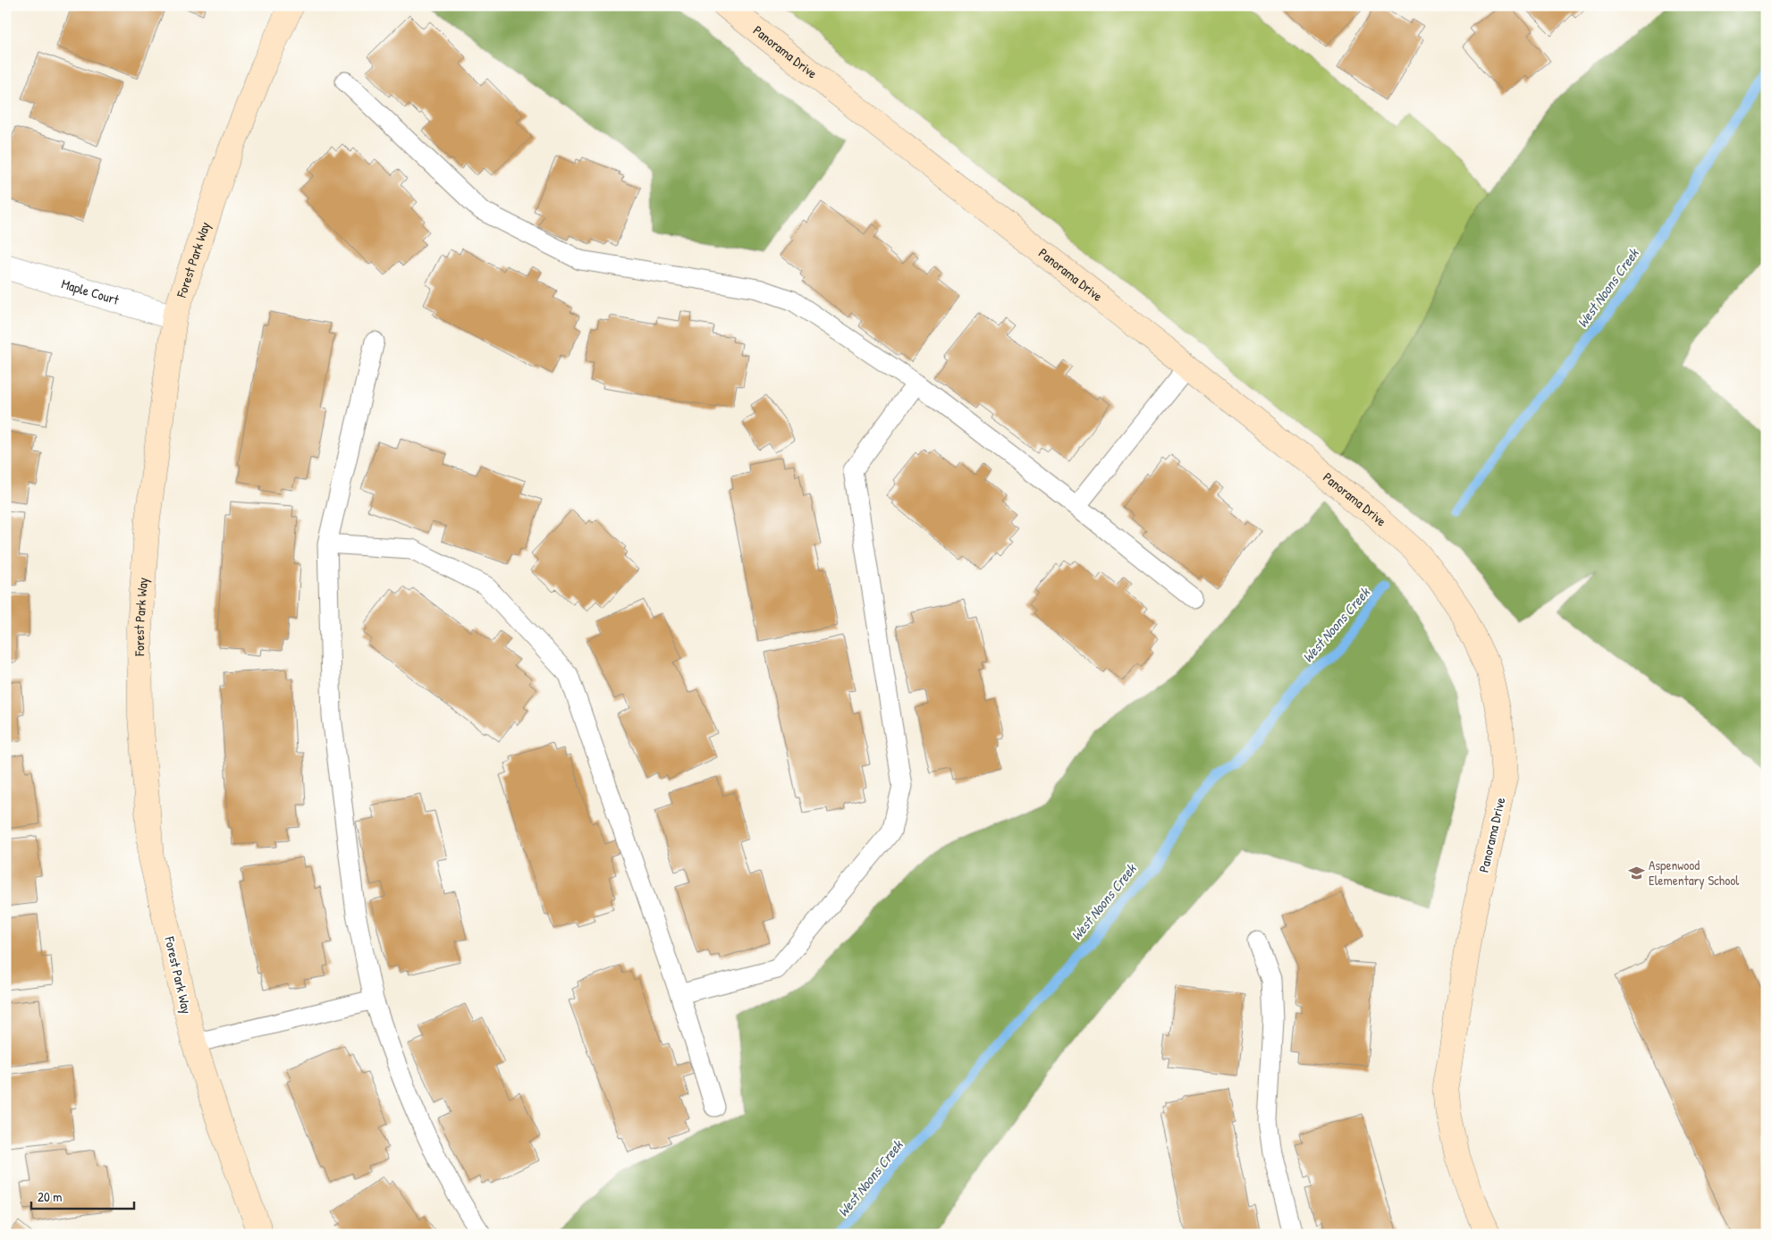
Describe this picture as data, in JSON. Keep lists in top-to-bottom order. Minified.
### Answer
{"streets":{"street":["Panorama Drive","Forest Park Way","Maple Court"]},"crossings":[["Forest Park Way","Maple Court"]],"water":["West Noons Creek"],"places":{"school or university":["Aspenwood Elementary School"]},"scale_bar":"20 m"}
